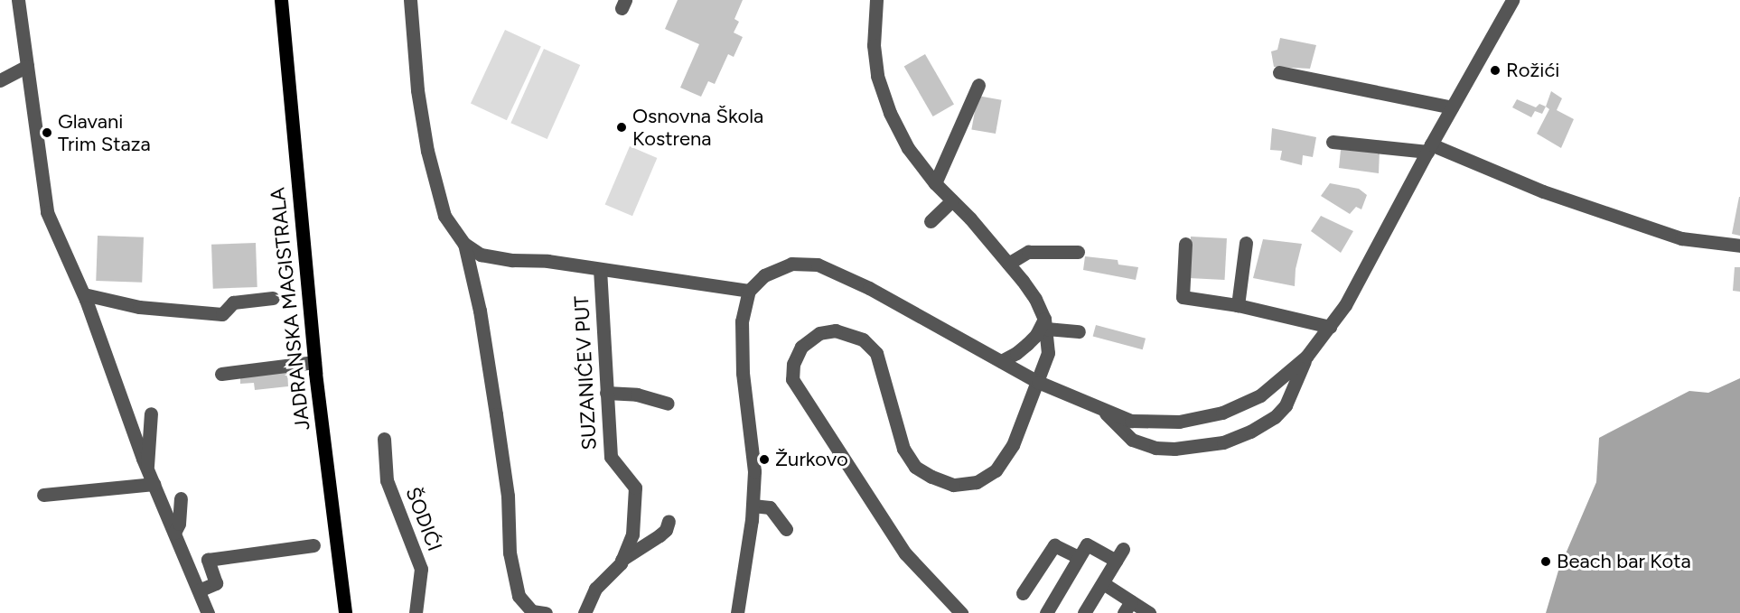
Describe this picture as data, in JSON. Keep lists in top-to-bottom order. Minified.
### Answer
{"streets":{"main road":["JADRANSKA MAGISTRALA"],"street":["SUZANIĆEV PUT","ŠODIĆI"]},"places":["Rožići","Osnovna Škola Kostrena","Glavani Trim Staza","Žurkovo","Beach bar Kota"]}
